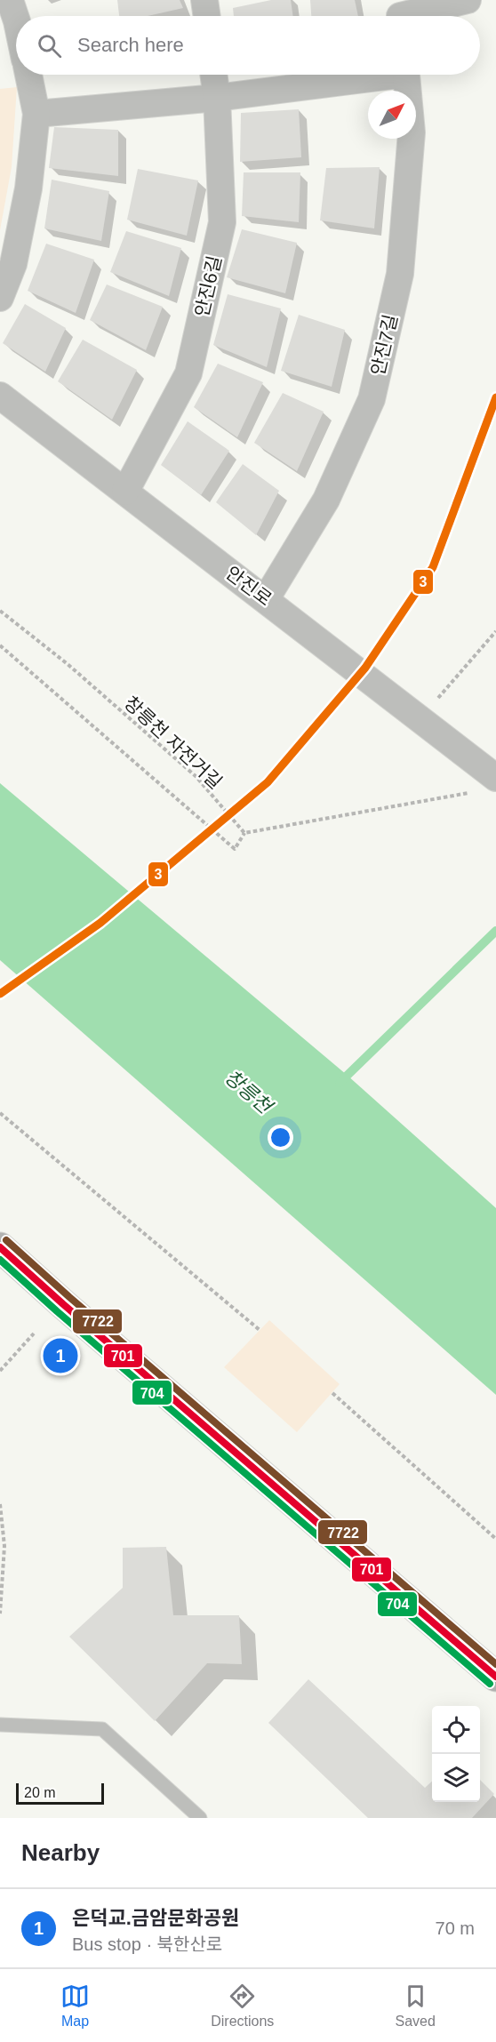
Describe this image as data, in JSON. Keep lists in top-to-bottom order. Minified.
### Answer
{"streets":{"street":["안진6길","안진7길","안진로"],"path":["창릉천 자전거길"]},"crossings":[["안진6길","안진로"],["안진7길","안진로"]],"water":["창릉천"],"lines":["transit line 3","transit line 7722","transit line 701","transit line 704"],"scale_bar":"20 m","north":"top right","page":{"search":"Search here","pins":"1","scale":"20 m","heading":"Nearby","list":[{"mark":"1","name":"은덕교.금암문화공원","note":"Bus stop · 북한산로","value":"70 m"}],"nav":["Map","Directions","Saved"]}}
